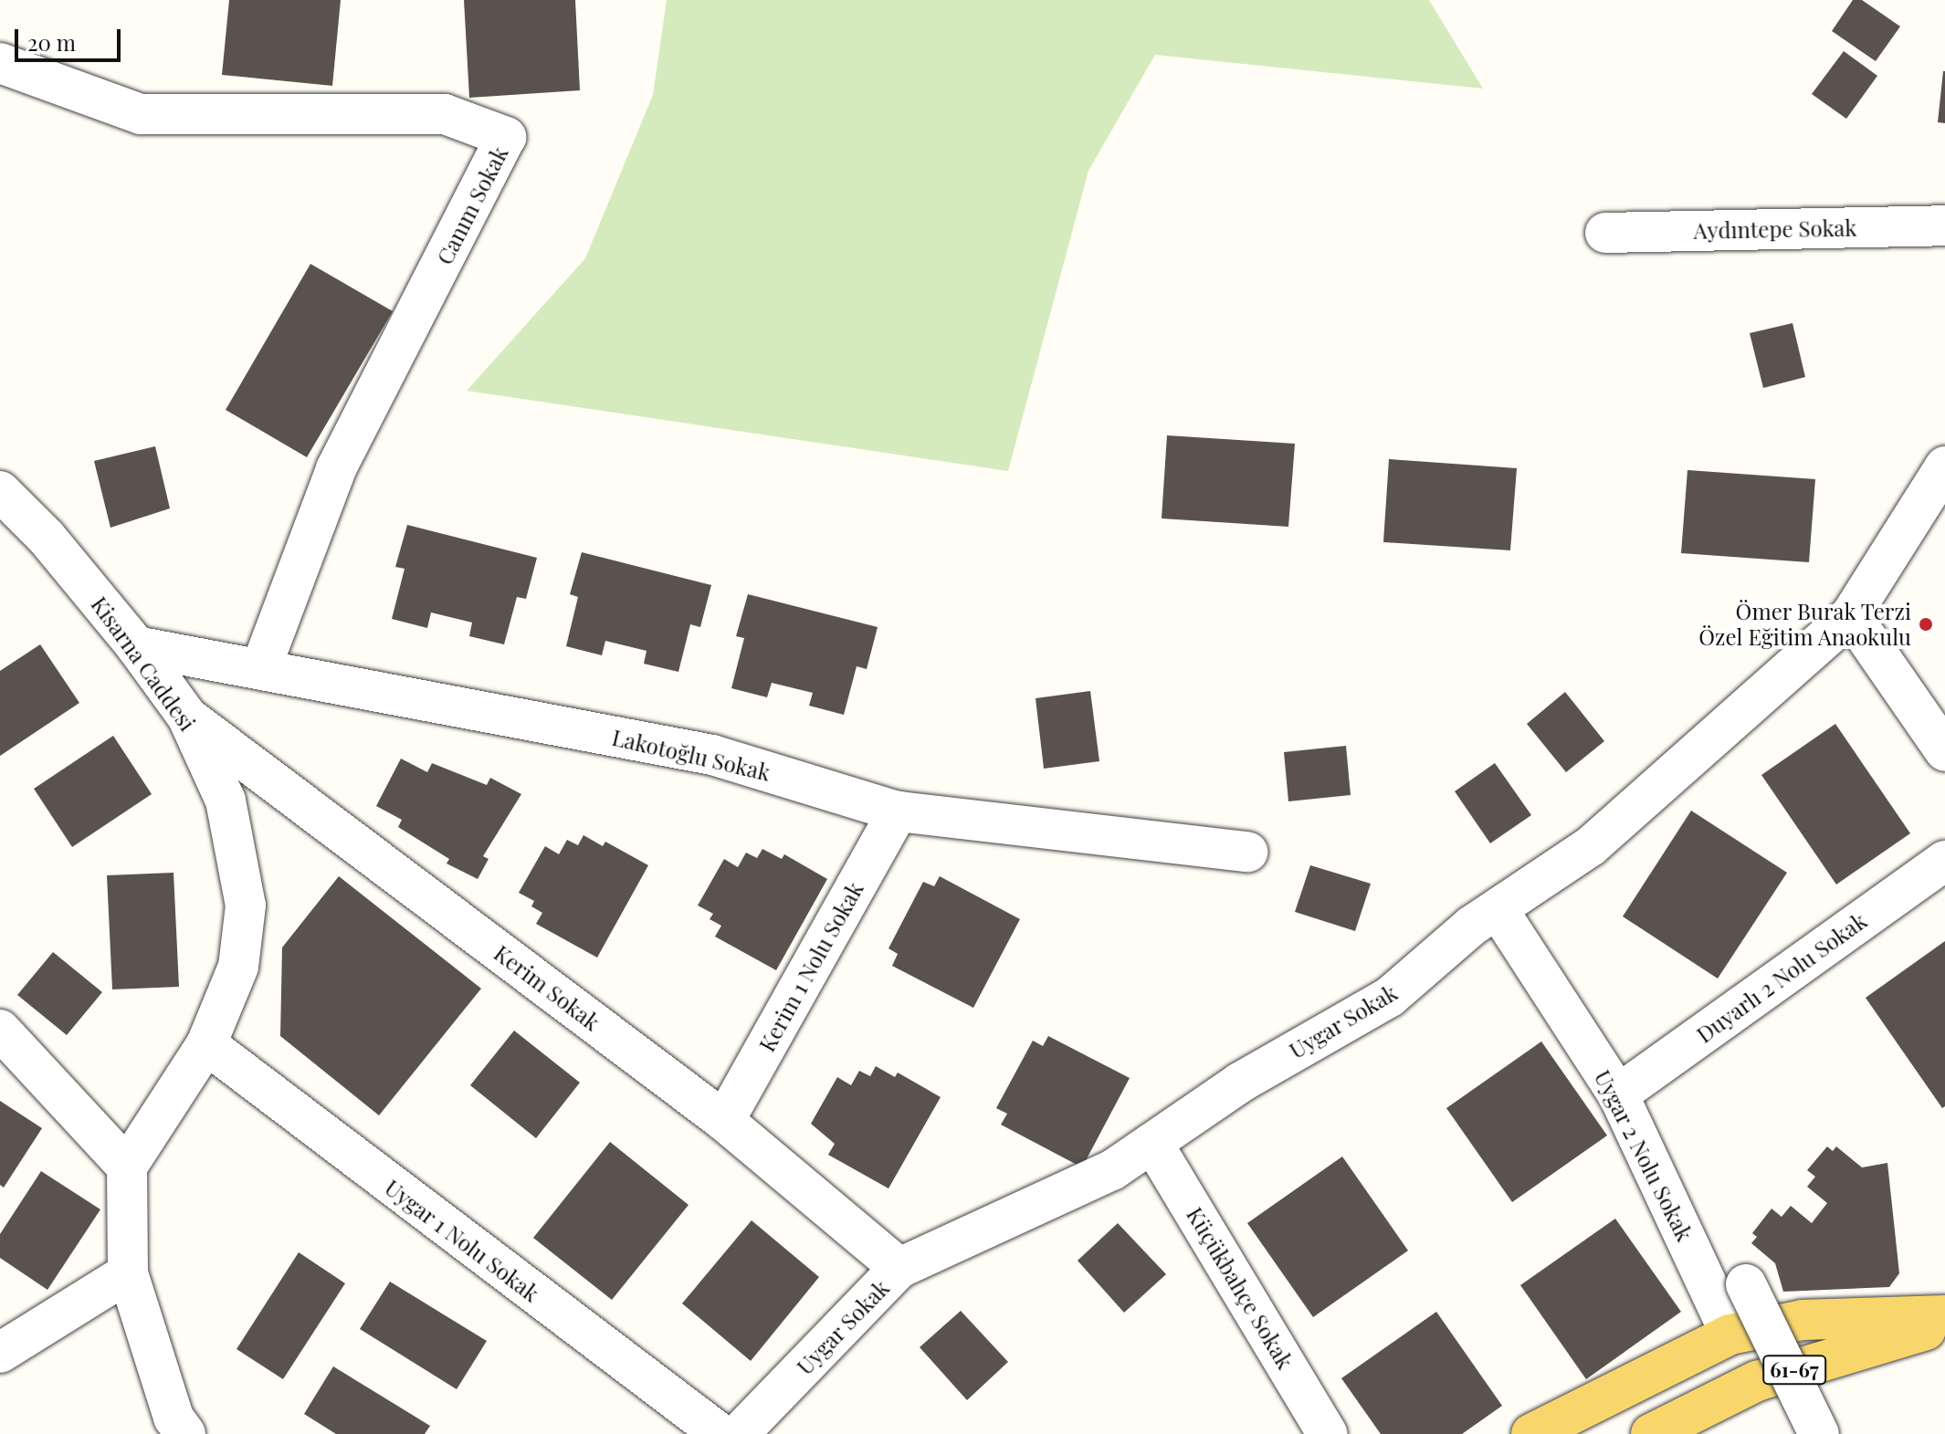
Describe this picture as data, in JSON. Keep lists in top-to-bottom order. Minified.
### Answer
{"streets":{"main road":["61-67"],"street":["Canım Sokak","Aydıntepe Sokak","Kisarna Caddesi","Lakotoğlu Sokak","Kerim 1 Nolu Sokak","Duyarlı 2 Nolu Sokak","Kerim Sokak","Uygar Sokak","Uygar 2 Nolu Sokak","Uygar 1 Nolu Sokak","Küçükbahçe Sokak"]},"crossings":[["Canım Sokak","Lakotoğlu Sokak"],["Kisarna Caddesi","Lakotoğlu Sokak"],["Kisarna Caddesi","Kerim Sokak"],["Kisarna Caddesi","Uygar 1 Nolu Sokak"],["Lakotoğlu Sokak","Kerim 1 Nolu Sokak"],["Kerim 1 Nolu Sokak","Kerim Sokak"],["Duyarlı 2 Nolu Sokak","Uygar 2 Nolu Sokak"],["Kerim Sokak","Uygar Sokak"],["Uygar Sokak","Uygar 2 Nolu Sokak"],["Uygar Sokak","Küçükbahçe Sokak"],["Uygar 2 Nolu Sokak","61-67"]],"places":["Ömer Burak Terzi Özel Eğitim Anaokulu"],"scale_bar":"20 m"}
